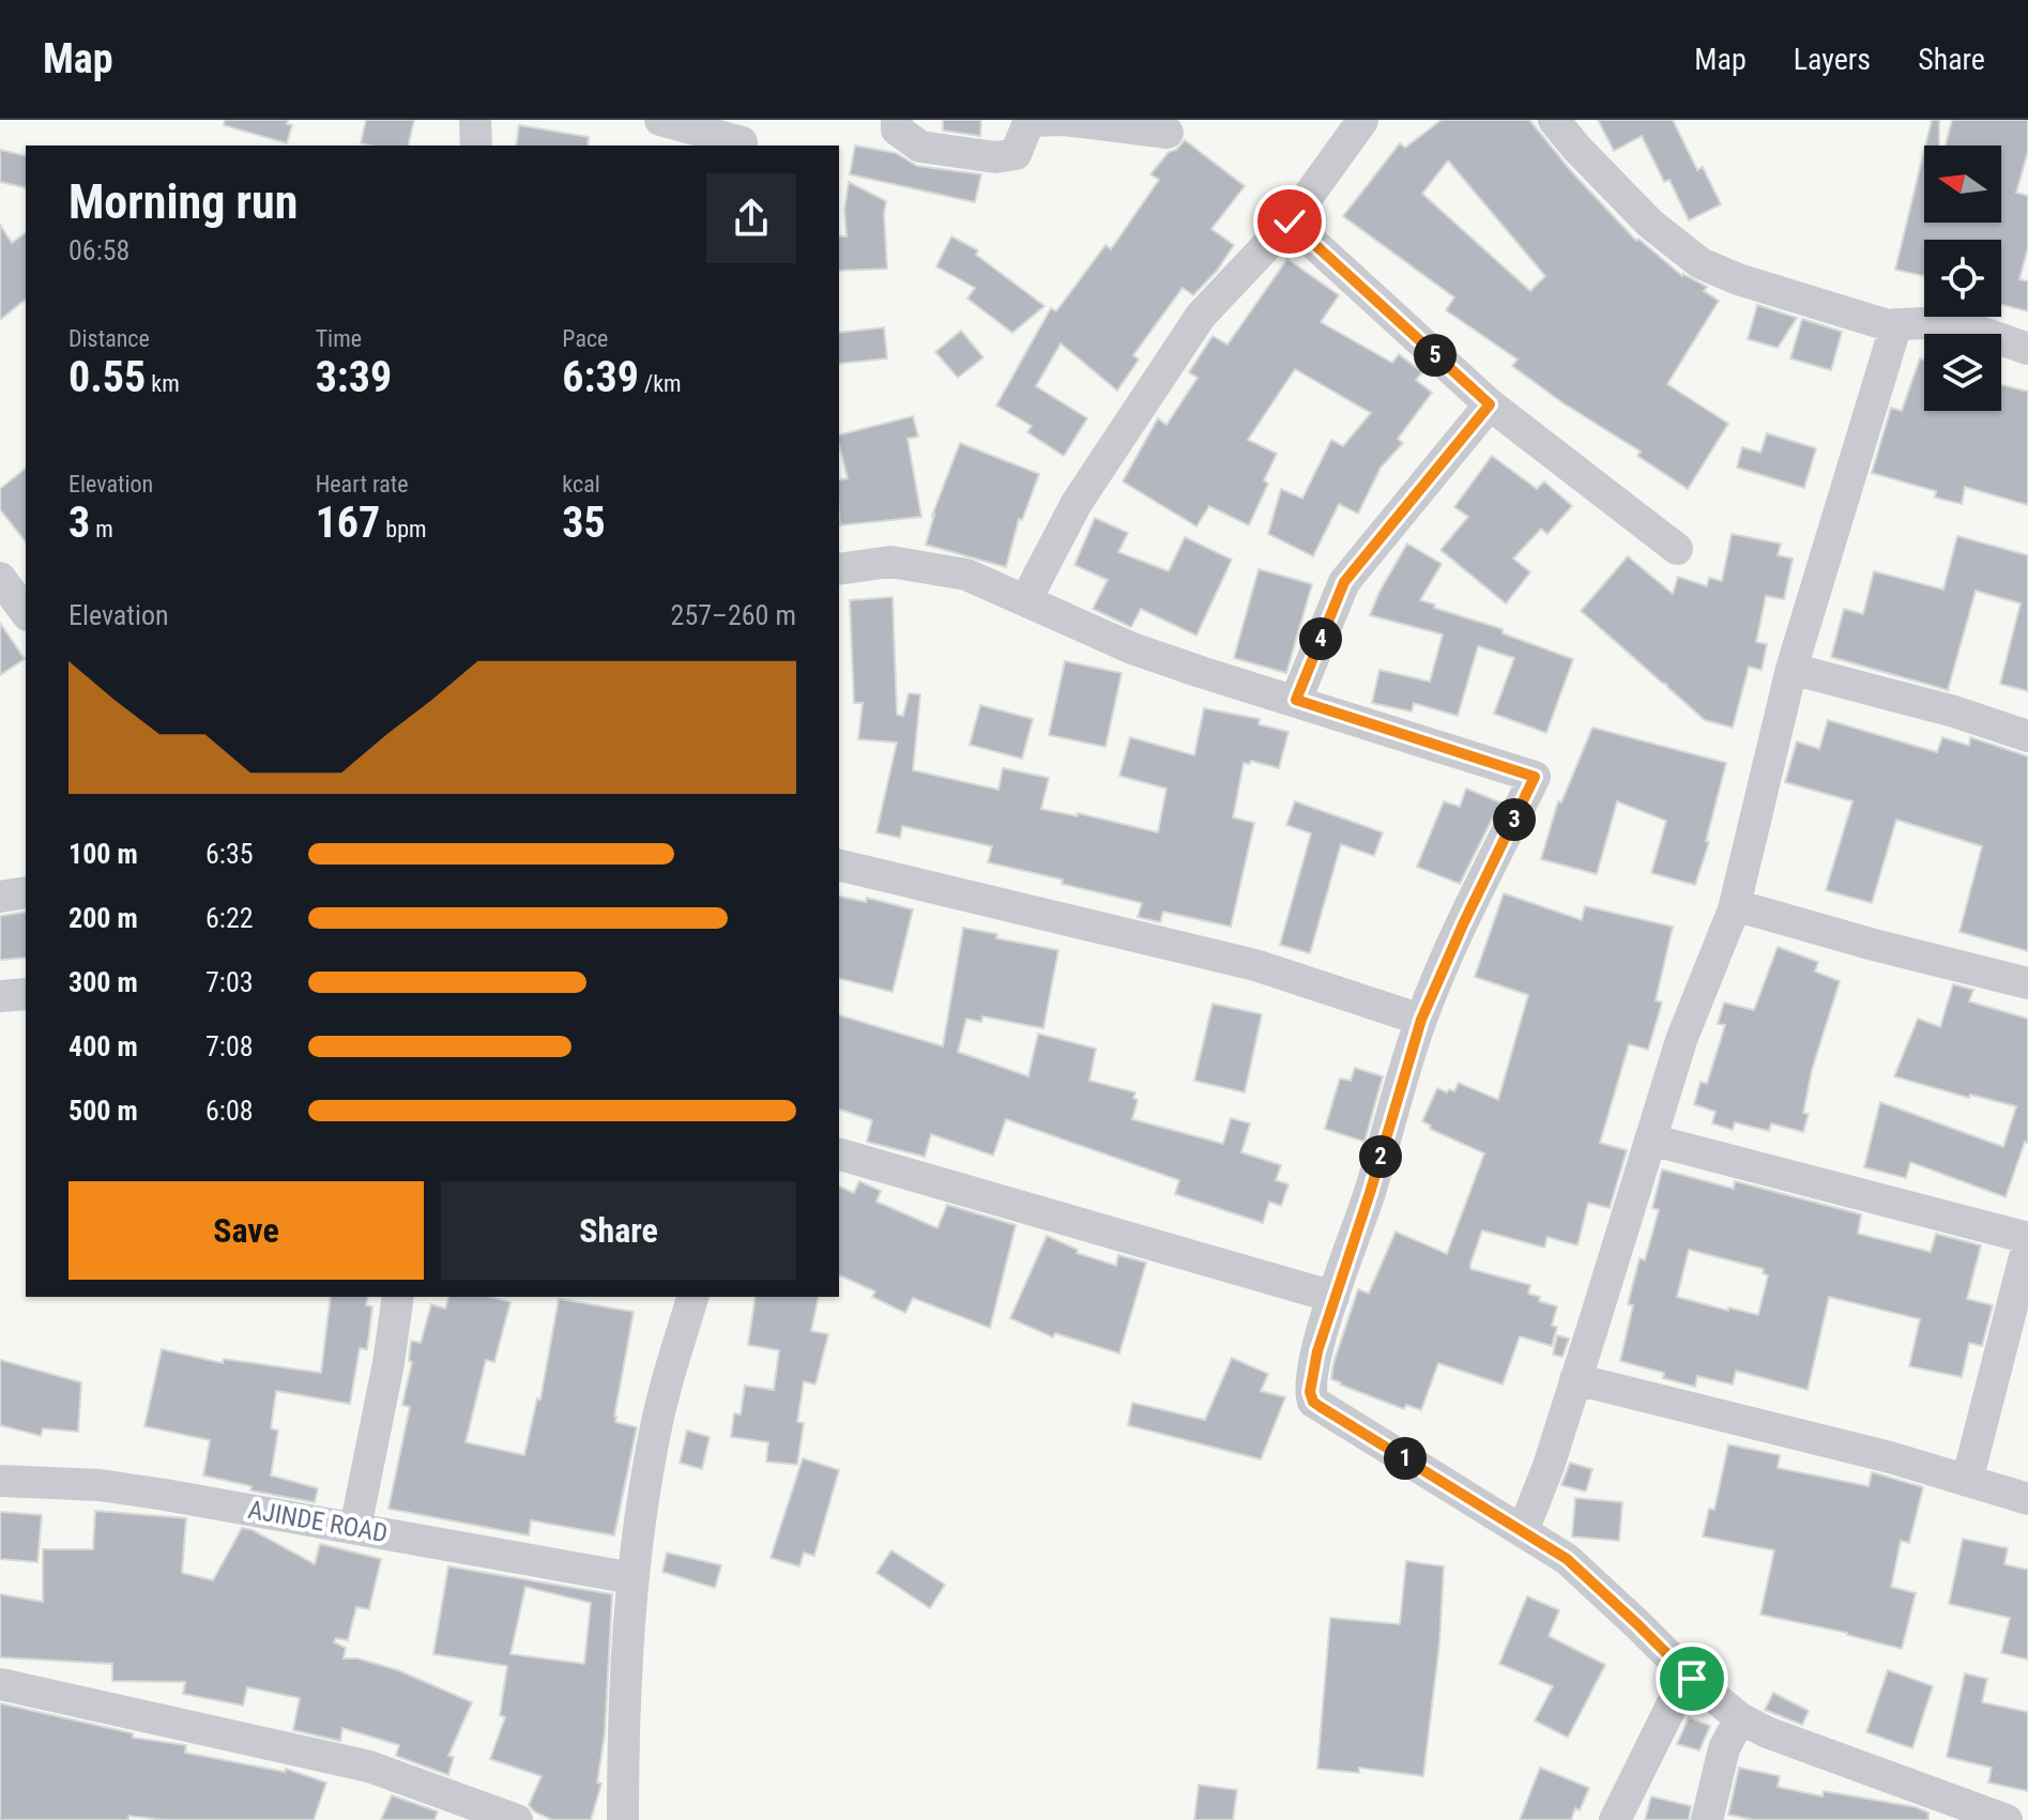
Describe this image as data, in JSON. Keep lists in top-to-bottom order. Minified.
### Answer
{"streets":{"street":["AJINDE ROAD"]},"north":"left","page":{"header":"Map","nav":["Map","Layers","Share"],"heading":["Morning run","06:58"],"stats":[["Distance","0.55 km"],["Time","3:39"],["Pace","6:39 /km"],["Elevation","3 m"],["Heart rate","167 bpm"],["kcal","35"]],"pins":["5","4","3","2","1"],"chart":["Elevation","257–260 m"],"list":[{"name":"100 m","note":"6:35"},{"name":"200 m","note":"6:22"},{"name":"300 m","note":"7:03"},{"name":"400 m","note":"7:08"},{"name":"500 m","note":"6:08"}],"buttons":["Save","Share"]}}
